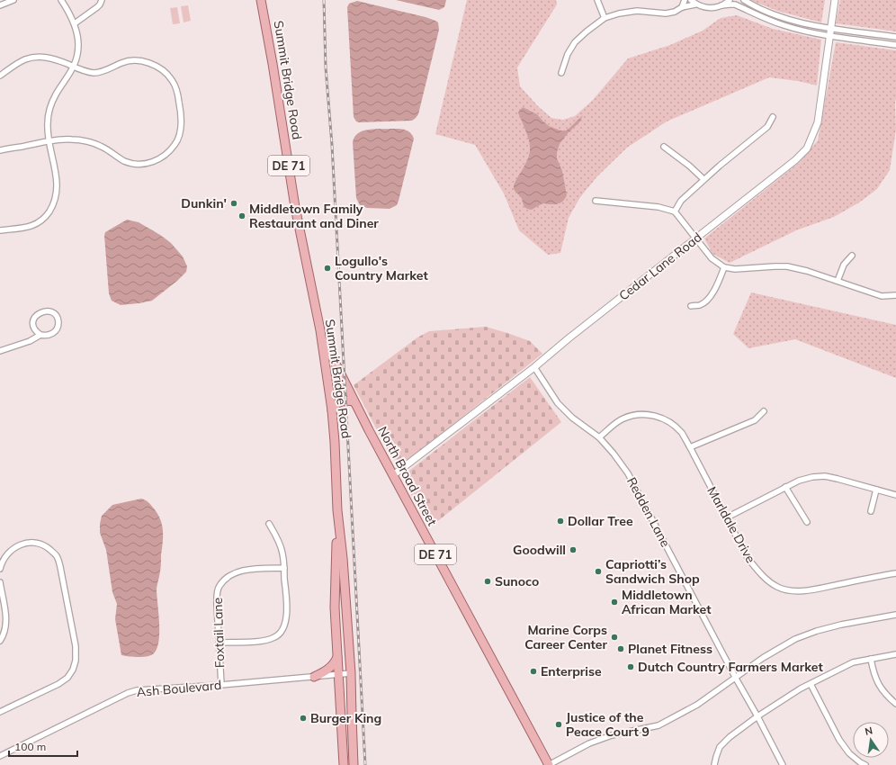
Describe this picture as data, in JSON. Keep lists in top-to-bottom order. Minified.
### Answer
{"streets":{"main road":["Summit Bridge Road","DE 71","North Broad Street"],"street":["Cedar Lane Road","Redden Lane","Marldale Drive","Foxtail Lane","Ash Boulevard"]},"crossings":[["Summit Bridge Road","North Broad Street"],["Summit Bridge Road","Ash Boulevard"],["Cedar Lane Road","North Broad Street"],["Cedar Lane Road","Redden Lane"],["Redden Lane","Marldale Drive"],["Foxtail Lane","Ash Boulevard"]],"places":["Dunkin'","Middletown Family Restaurant and Diner","Logullo's Country Market","Dollar Tree","Goodwill","Capriotti’s Sandwich Shop","Sunoco","Middletown African Market","Marine Corps Career Center","Planet Fitness","Dutch Country Farmers Market","Enterprise","Burger King","Justice of the Peace Court 9"],"scale_bar":"100 m","north":"top"}
